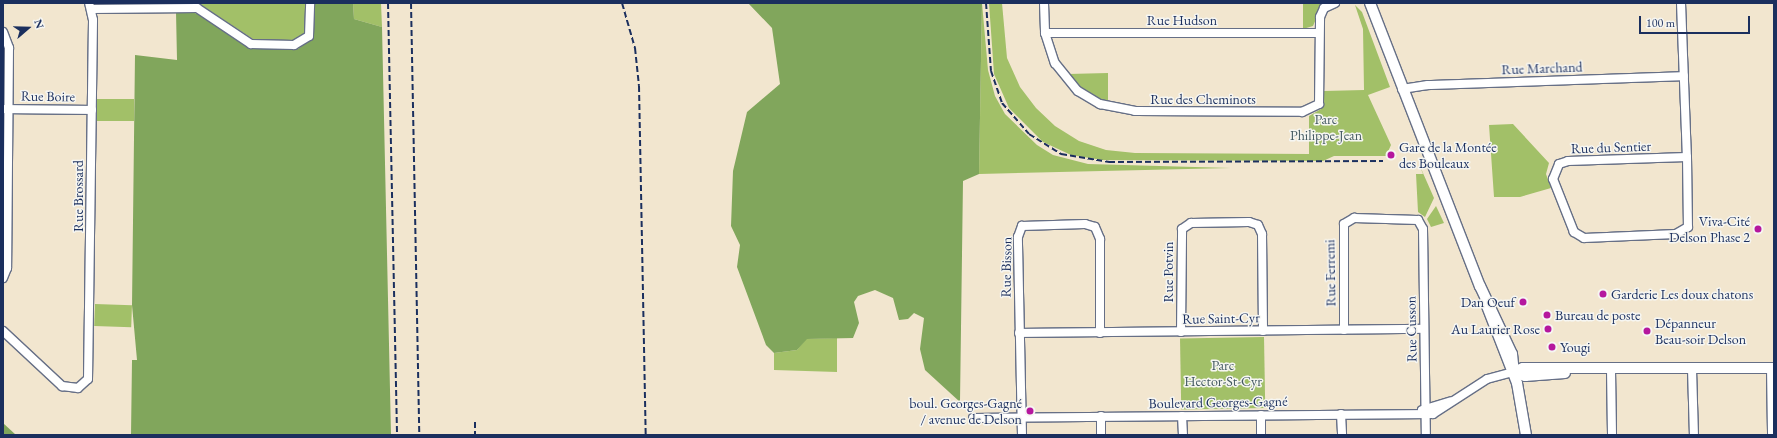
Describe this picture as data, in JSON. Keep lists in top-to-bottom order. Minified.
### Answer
{"streets":{"street":["Rue Hudson","Rue Marchand","Rue Boire","Rue des Cheminots","Rue du Sentier","Rue Brossard","Rue Bisson","Rue Potvin","Rue Ferremi","Rue Saint-Cyr","Rue Cusson","Boulevard Georges-Gagné"]},"crossings":[["Rue Hudson","Rue des Cheminots"],["Rue Marchand","Rue du Sentier"],["Rue Boire","Rue Brossard"],["Rue Bisson","Rue Saint-Cyr"],["Rue Bisson","Boulevard Georges-Gagné"],["Rue Potvin","Rue Saint-Cyr"],["Rue Ferremi","Rue Saint-Cyr"],["Rue Ferremi","Rue Cusson"],["Rue Saint-Cyr","Rue Cusson"],["Rue Cusson","Boulevard Georges-Gagné"]],"parks":["Parc Philippe-Jean","Parc Hector-St-Cyr"],"places":["Gare de la Montée des Bouleaux","Viva-Cité Delson Phase 2","Garderie Les doux chatons","Dan Oeuf","Bureau de poste","Au Laurier Rose","Dépanneur Beau-soir Delson","Yougi","boul. Georges-Gagné / avenue de Delson"],"scale_bar":"100 m","north":"right"}
